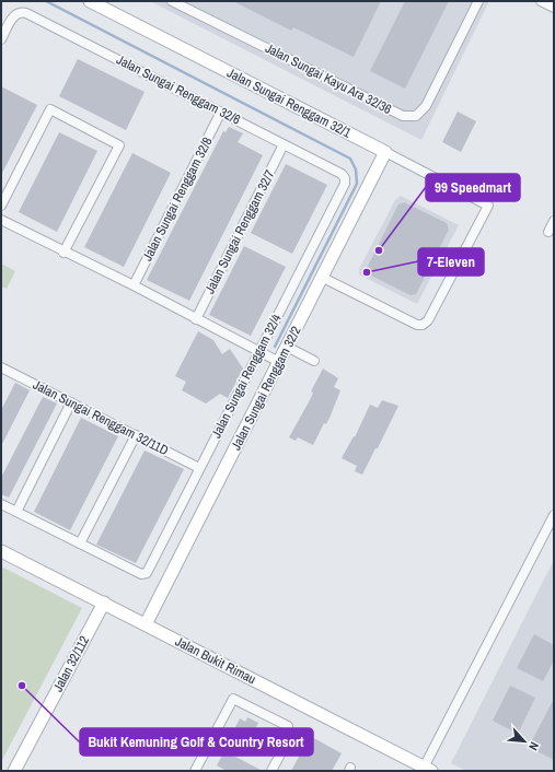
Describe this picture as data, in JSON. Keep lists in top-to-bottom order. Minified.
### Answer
{"streets":{"street":["Jalan Sungai Kayu Ara 32/36","Jalan Sungai Renggam 32/6","Jalan Sungai Renggam 32/1","Jalan Sungai Renggam 32/8","Jalan Sungai Renggam 32/7","Jalan Sungai Renggam 32/4","Jalan Sungai Renggam 32/2","Jalan Sungai Renggam 32/11D","Jalan Bukit Rimau","Jalan 32/112"]},"crossings":[["Jalan Sungai Renggam 32/6","Jalan Sungai Renggam 32/8"],["Jalan Sungai Renggam 32/6","Jalan Sungai Renggam 32/7"],["Jalan Sungai Renggam 32/6","Jalan Sungai Renggam 32/4"],["Jalan Sungai Renggam 32/1","Jalan Sungai Renggam 32/2"],["Jalan Sungai Renggam 32/4","Jalan Sungai Renggam 32/11D"],["Jalan Sungai Renggam 32/2","Jalan Bukit Rimau"],["Jalan Bukit Rimau","Jalan 32/112"]],"places":["99 Speedmart","7-Eleven","Bukit Kemuning Golf & Country Resort"],"north":"bottom right"}
